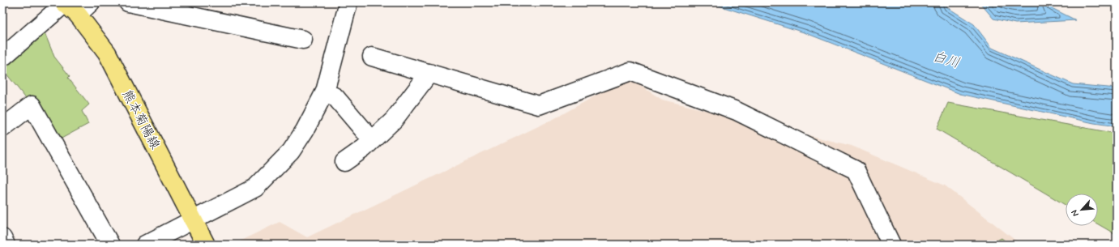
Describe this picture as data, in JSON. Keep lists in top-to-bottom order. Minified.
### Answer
{"streets":{"main road":["熊本菊陽線"]},"water":["白川"],"north":"bottom left"}
